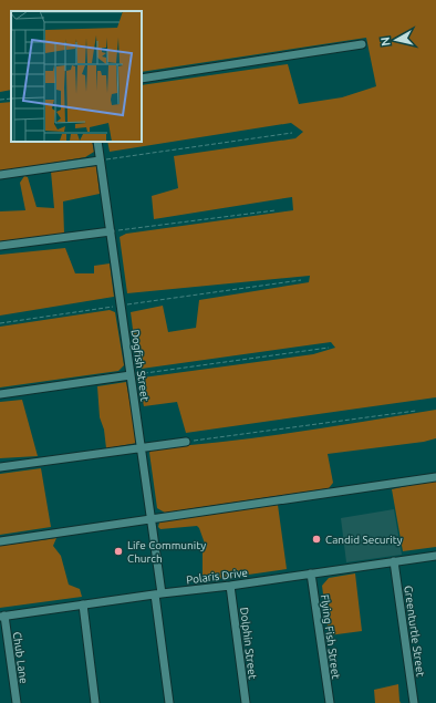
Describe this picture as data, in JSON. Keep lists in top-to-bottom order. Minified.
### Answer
{"streets":{"street":["Dogfish Street","Polaris Drive","Greenturtle Street","Flying Fish Street","Dolphin Street","Chub Lane"]},"crossings":[["Dogfish Street","Polaris Drive"],["Polaris Drive","Greenturtle Street"],["Polaris Drive","Flying Fish Street"],["Polaris Drive","Dolphin Street"],["Polaris Drive","Chub Lane"]],"places":["Candid Security","Life Community Church"],"north":"left"}
